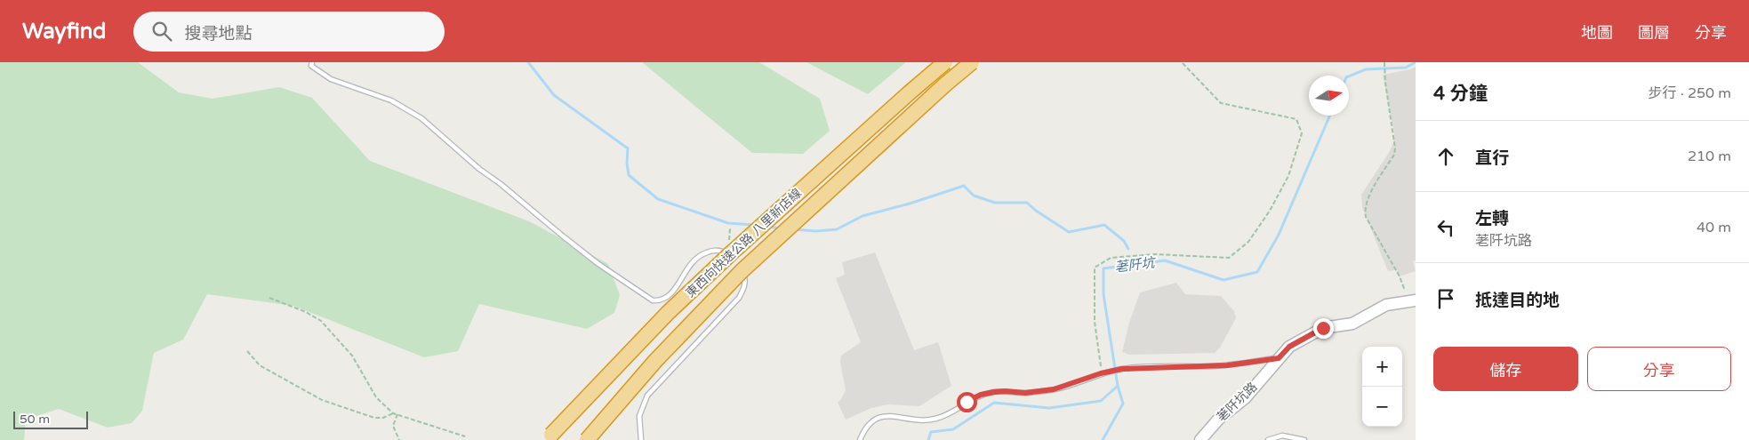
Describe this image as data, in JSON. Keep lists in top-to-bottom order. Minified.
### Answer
{"streets":{"highway":["東西向快速公路 八里新店線"],"street":["荖阡坑路"]},"water":["荖阡坑"],"scale_bar":"50 m","north":"right","page":{"header":"Wayfind","search":"搜尋地點","nav":["地圖","圖層","分享"],"heading":["4 分鐘","步行 · 250 m"],"list":[["直行","210 m"],["左轉","荖阡坑路","40 m"],"抵達目的地"],"buttons":["儲存","分享"],"map_buttons":["+","−"],"scale":"50 m"}}
